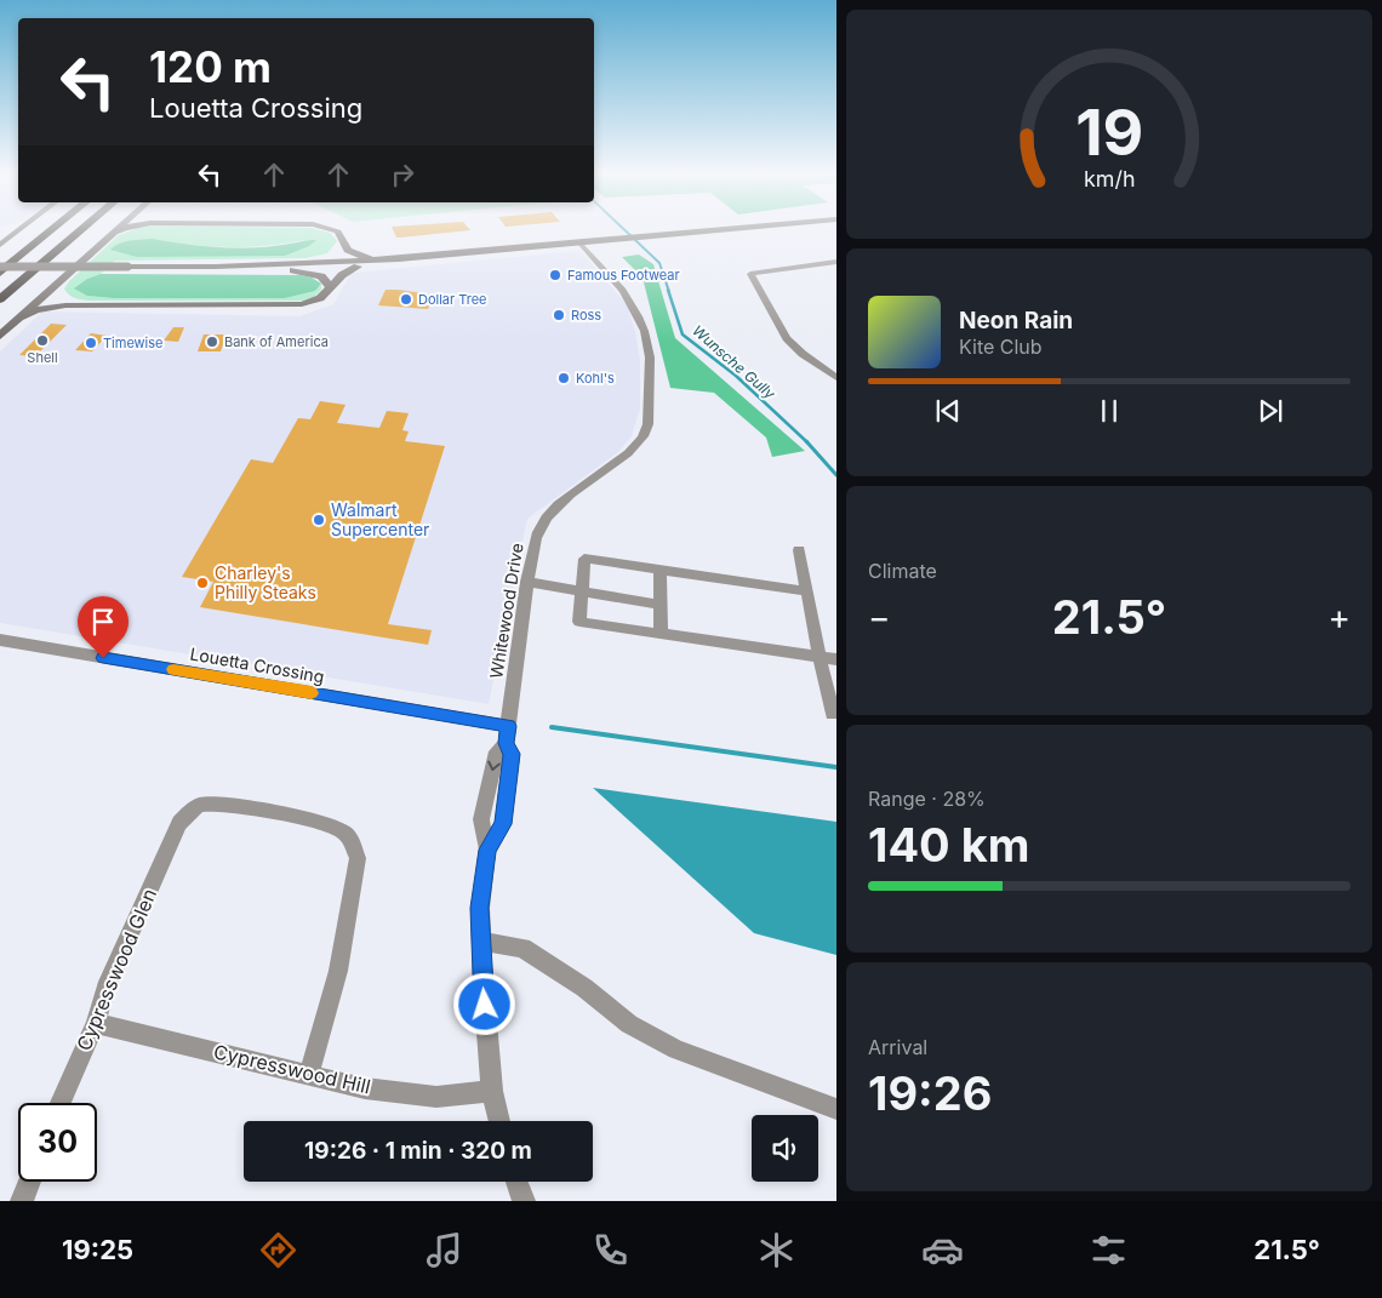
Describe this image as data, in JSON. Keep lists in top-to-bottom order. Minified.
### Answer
{"streets":{"street":["Whitewood Drive","Louetta Crossing","Cypresswood Glen","Cypresswood Hill"]},"crossings":[["Whitewood Drive","Louetta Crossing"],["Cypresswood Glen","Cypresswood Hill"]],"water":["Wunsche Gully"],"places":["Famous Footwear","Dollar Tree","Ross","Shell","Bank of America","Timewise","Kohl's","Walmart Supercenter","Charley's Philly Steaks"],"page":{"turn":["120 m","Louetta Crossing"],"song":["Neon Rain","Kite Club"],"tile":["Climate",["Range · 28%","140 km"],["Arrival","19:26"]],"heat":["−","21.5°","+"],"limit":"30","trip":"19:26 · 1 min · 320 m","tabs":["19:25","21.5°"],"gauge":["19","km/h"]}}
